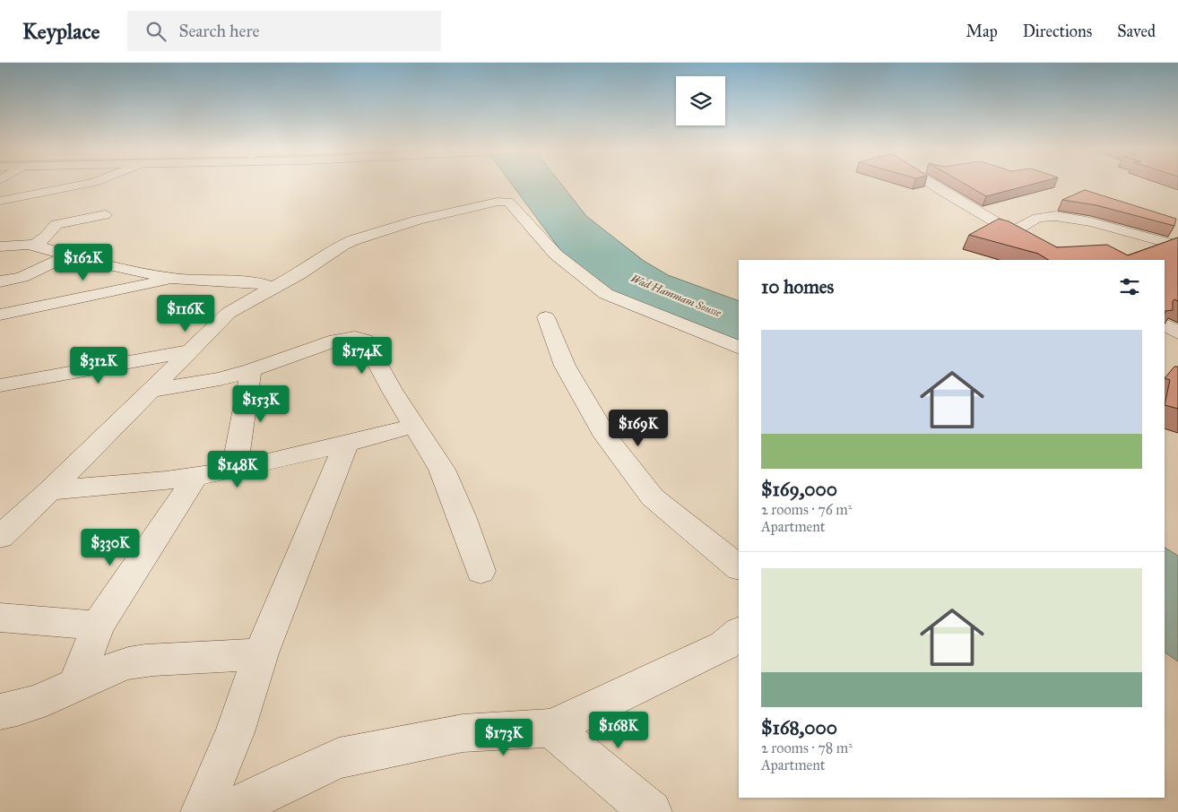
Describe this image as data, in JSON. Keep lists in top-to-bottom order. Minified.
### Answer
{"water":["Wad Hammam Sousse"],"page":{"header":"Keyplace","search":"Search here","nav":["Map","Directions","Saved"],"price":["$162K","$116K","$174K","$312K","$153K","$169K","$148K","$330K","$168K","$173K"],"heading":"10 homes","list":[{"name":"$169,000","note":"2 rooms · 76 m² · Apartment"},{"name":"$168,000","note":"2 rooms · 78 m² · Apartment"}]}}
